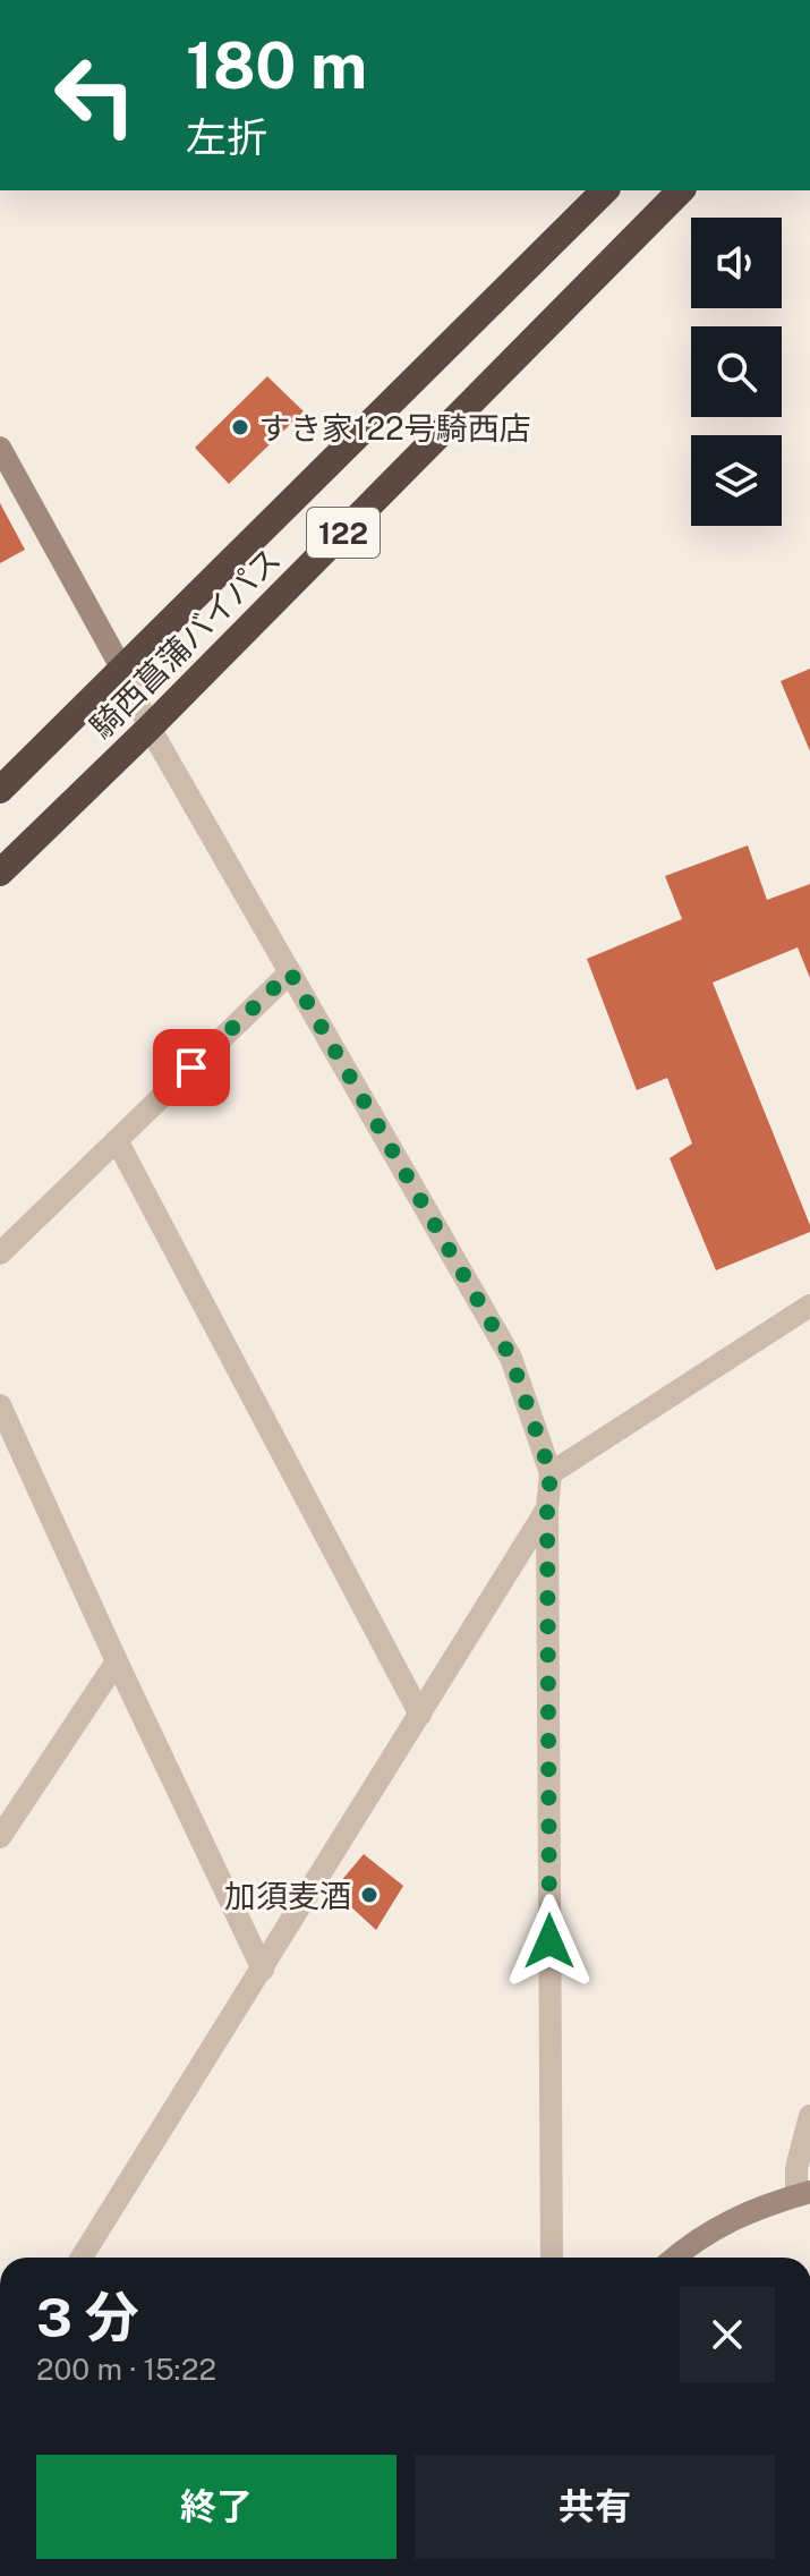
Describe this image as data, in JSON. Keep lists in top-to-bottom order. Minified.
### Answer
{"streets":{"highway":["122","騎西菖蒲バイパス"]},"places":["すき家122号騎西店","加須麦酒"],"page":{"turn":["180 m","左折"],"heading":["3 分","200 m · 15:22"],"buttons":["終了","共有"]}}
